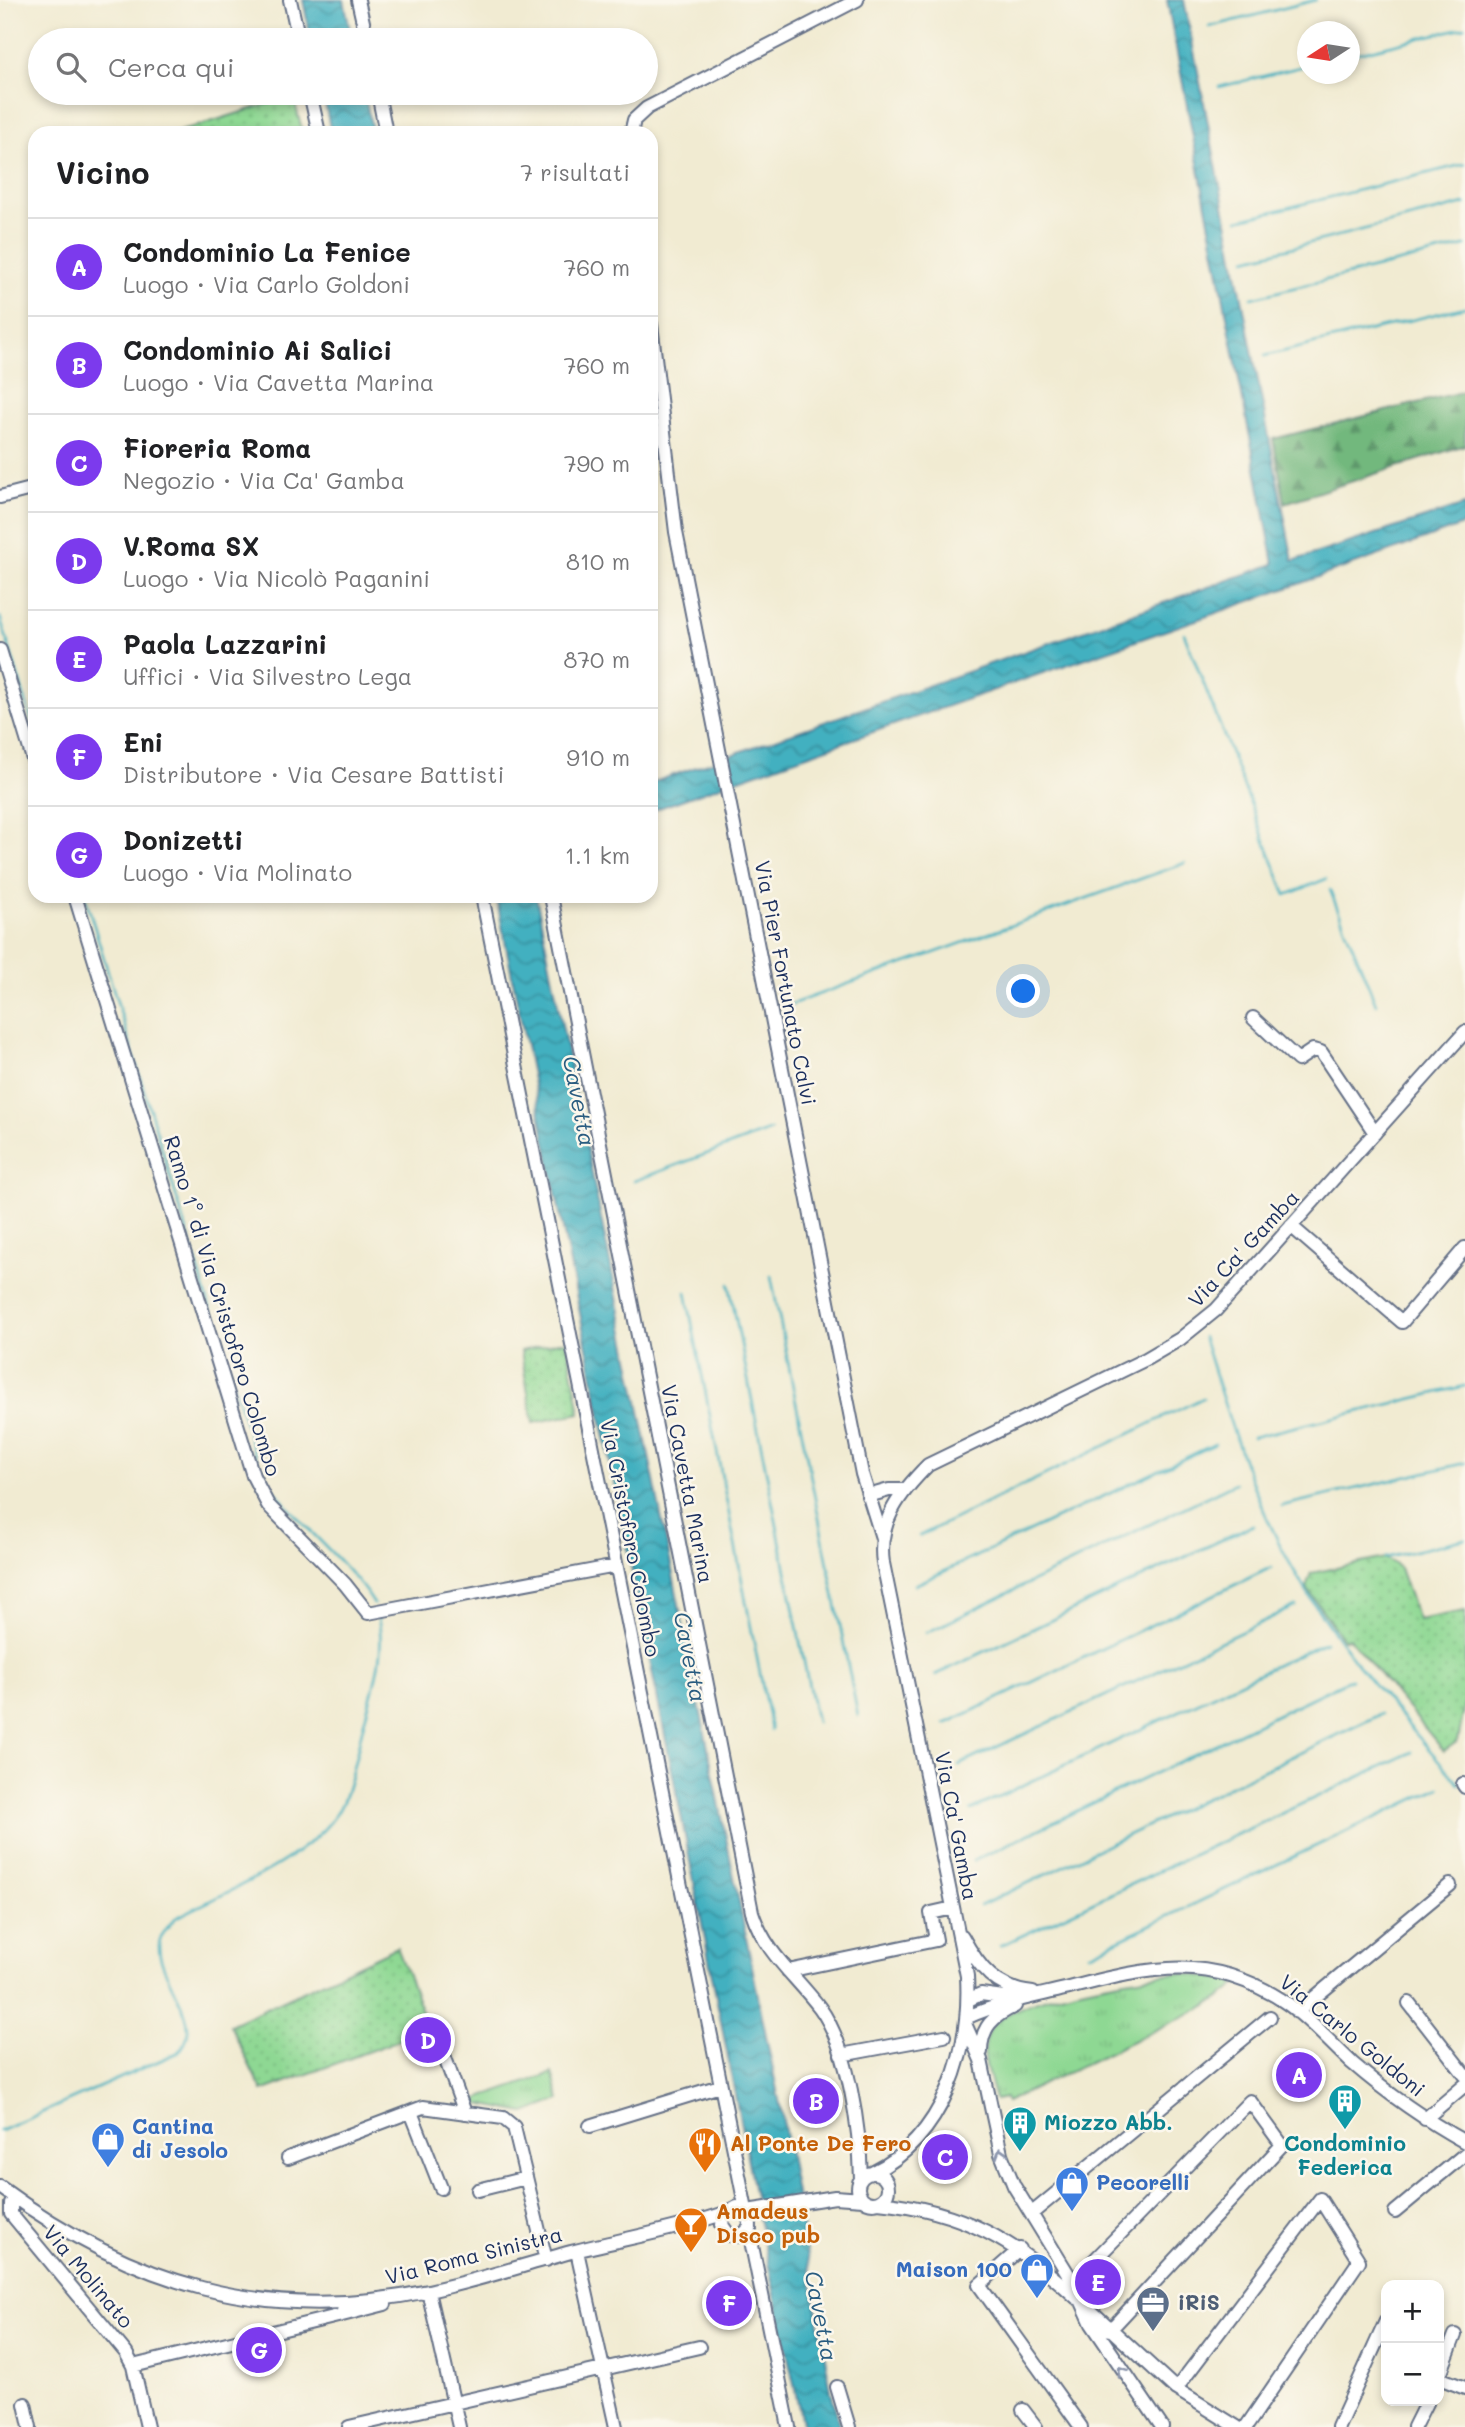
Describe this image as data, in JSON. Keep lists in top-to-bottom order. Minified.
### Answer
{"streets":{"street":["Via Pier Fortunato Calvi","Via Ca' Gamba","Ramo 1° di Via Cristoforo Colombo","Via Cavetta Marina","Via Cristoforo Colombo","Via Carlo Goldoni","Via Roma Sinistra","Via Molinato"]},"crossings":[["Via Pier Fortunato Calvi","Via Ca' Gamba"],["Via Ca' Gamba","Via Cavetta Marina"],["Via Ca' Gamba","Via Carlo Goldoni"],["Ramo 1° di Via Cristoforo Colombo","Via Cristoforo Colombo"],["Via Cristoforo Colombo","Via Roma Sinistra"]],"water":["Cavetta"],"places":{"building":["Condominio Federica","Miozzo Abb."],"shop":["Cantina di Jesolo","Pecorelli","Maison 100"],"restaurant":["Al Ponte De Fero"],"bar":["Amadeus Disco pub"],"office":["iRiS"]},"north":"left","page":{"search":"Cerca qui","heading":["Vicino","7 risultati"],"list":[{"mark":"A","name":"Condominio La Fenice","note":"Luogo · Via Carlo Goldoni","value":"760 m"},{"mark":"B","name":"Condominio Ai Salici","note":"Luogo · Via Cavetta Marina","value":"760 m"},{"mark":"C","name":"Fioreria Roma","note":"Negozio · Via Ca' Gamba","value":"790 m"},{"mark":"D","name":"V.Roma SX","note":"Luogo · Via Nicolò Paganini","value":"810 m"},{"mark":"E","name":"Paola Lazzarini","note":"Uffici · Via Silvestro Lega","value":"870 m"},{"mark":"F","name":"Eni","note":"Distributore · Via Cesare Battisti","value":"910 m"},{"mark":"G","name":"Donizetti","note":"Luogo · Via Molinato","value":"1.1 km"}],"pins":["D","A","B","C","E","F","G"],"map_buttons":["+","−"]}}
